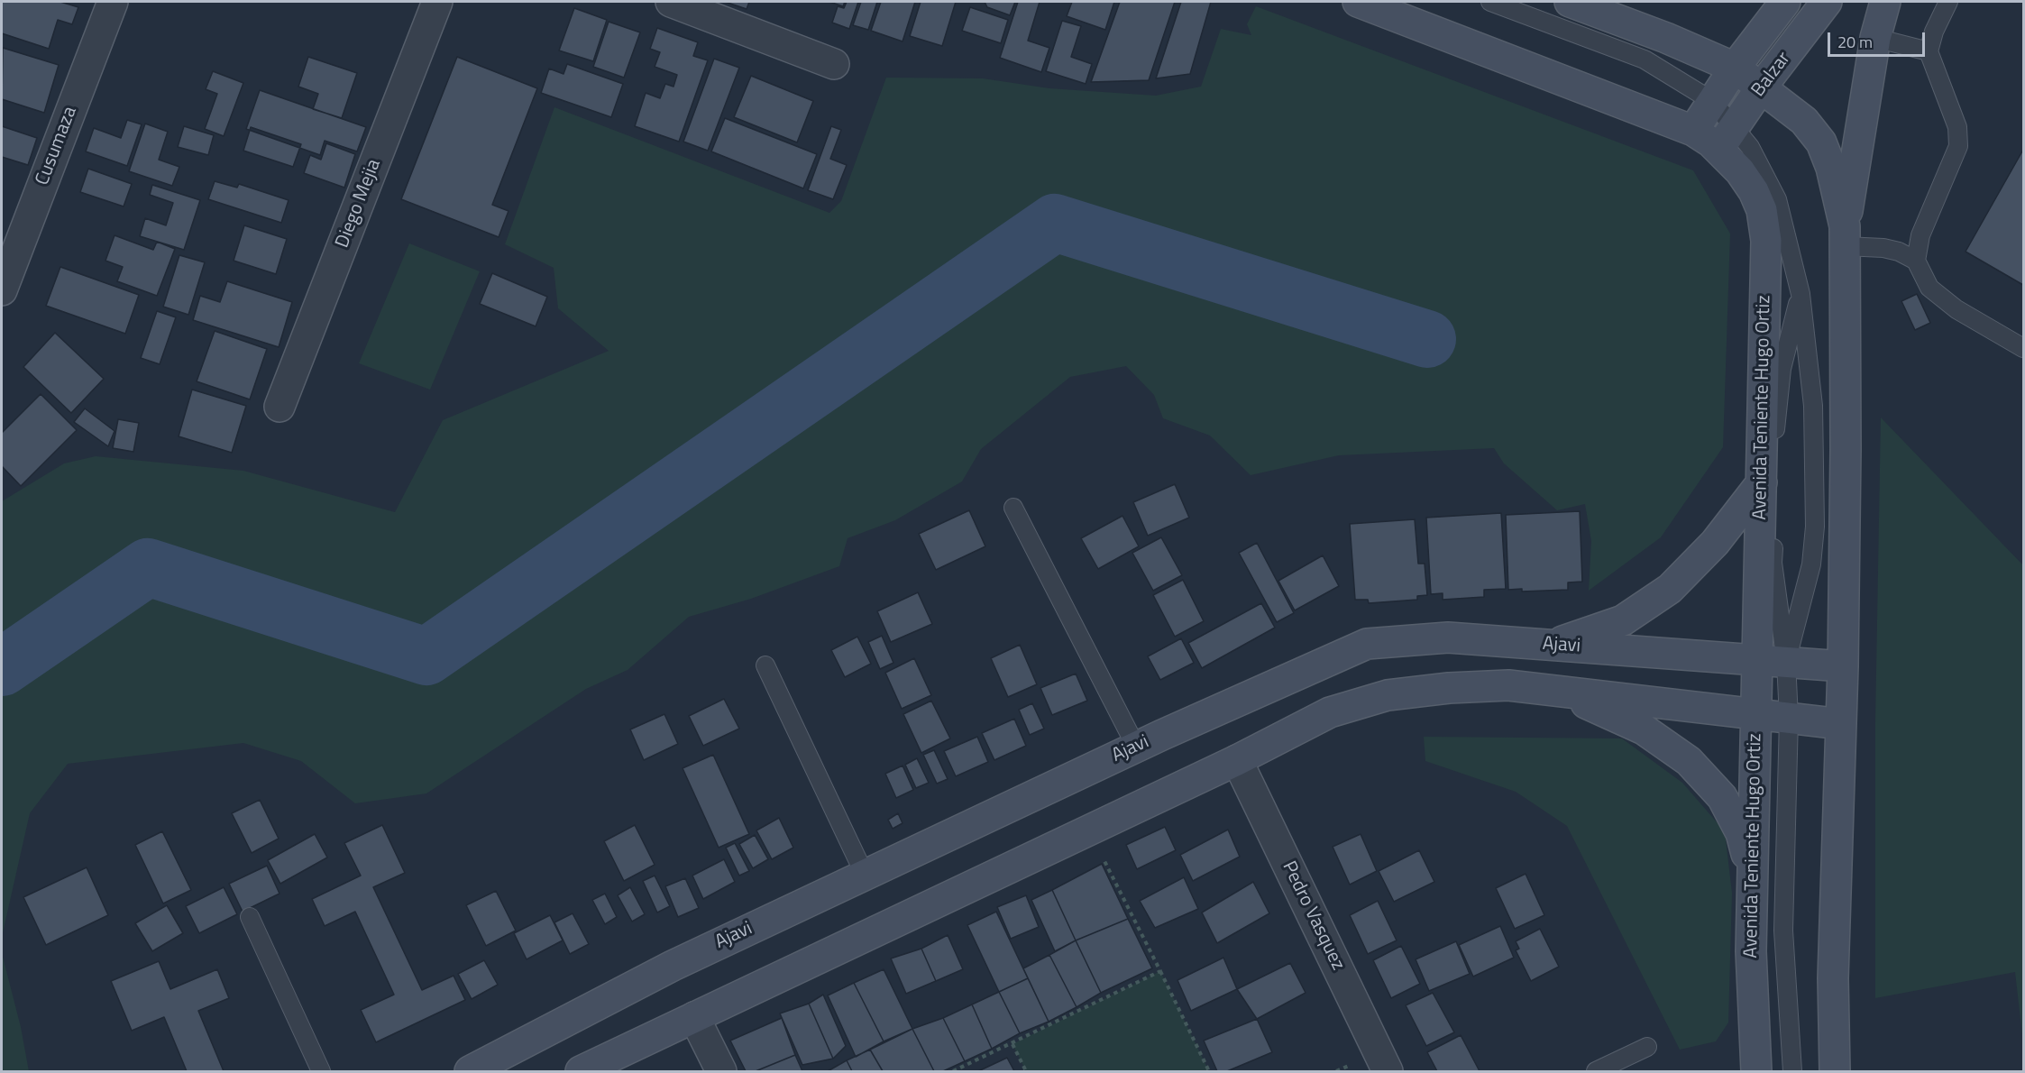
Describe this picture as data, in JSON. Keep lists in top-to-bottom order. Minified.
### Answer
{"streets":{"main road":["Balzar","Avenida Teniente Hugo Ortiz","Ajavi"],"street":["Cusumaza","Diego Mejia","Pedro Vasquez"]},"crossings":[["Balzar","Avenida Teniente Hugo Ortiz"],["Avenida Teniente Hugo Ortiz","Ajavi"]],"scale_bar":"20 m"}
